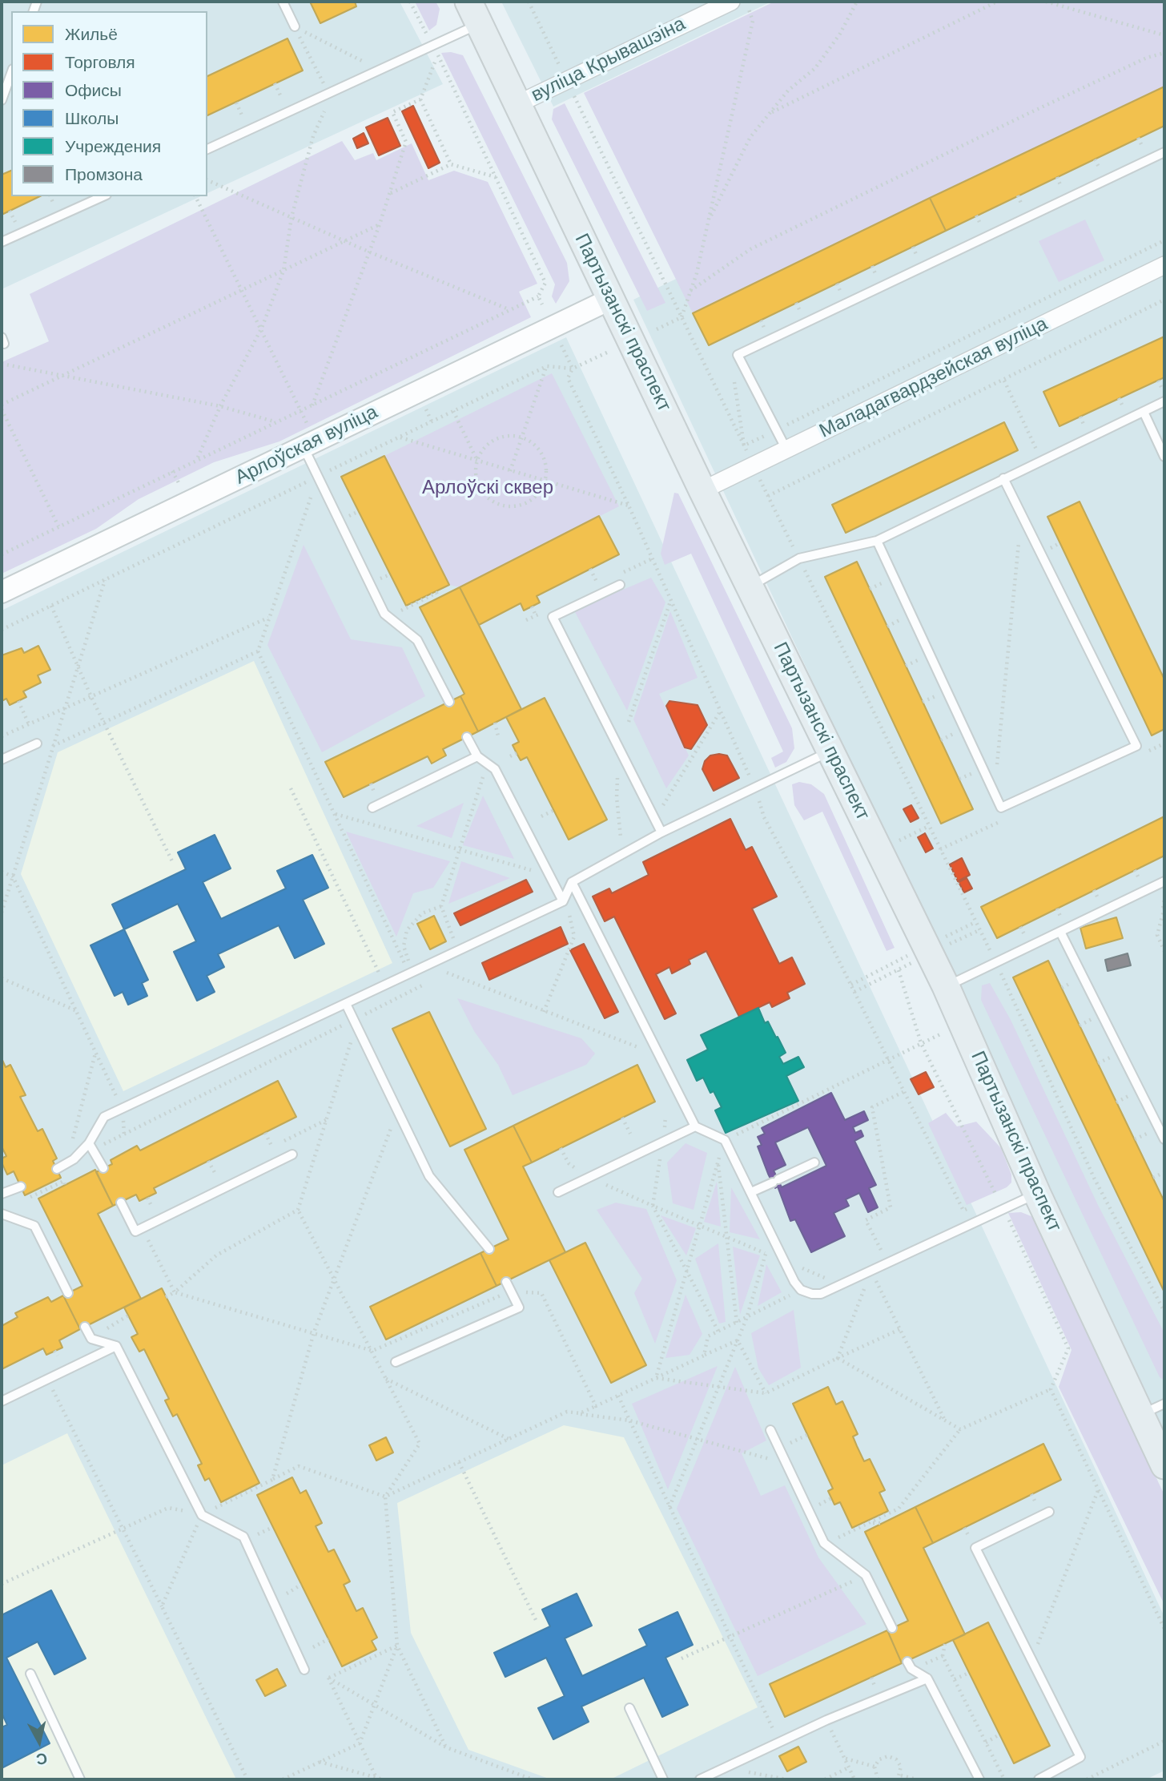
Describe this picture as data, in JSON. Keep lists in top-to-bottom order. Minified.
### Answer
{"streets":{"main road":["Партызанскі праспект"],"street":["вуліца Крывашэіна","Маладагвардзейская вуліца","Арлоўская вуліца"]},"crossings":[["вуліца Крывашэіна","Партызанскі праспект"],["Партызанскі праспект","Маладагвардзейская вуліца"],["Партызанскі праспект","Арлоўская вуліца"]],"parks":["Арлоўскі сквер"],"legend":["Жильё","Торговля","Офисы","Школы","Учреждения","Промзона"],"north":"bottom"}
